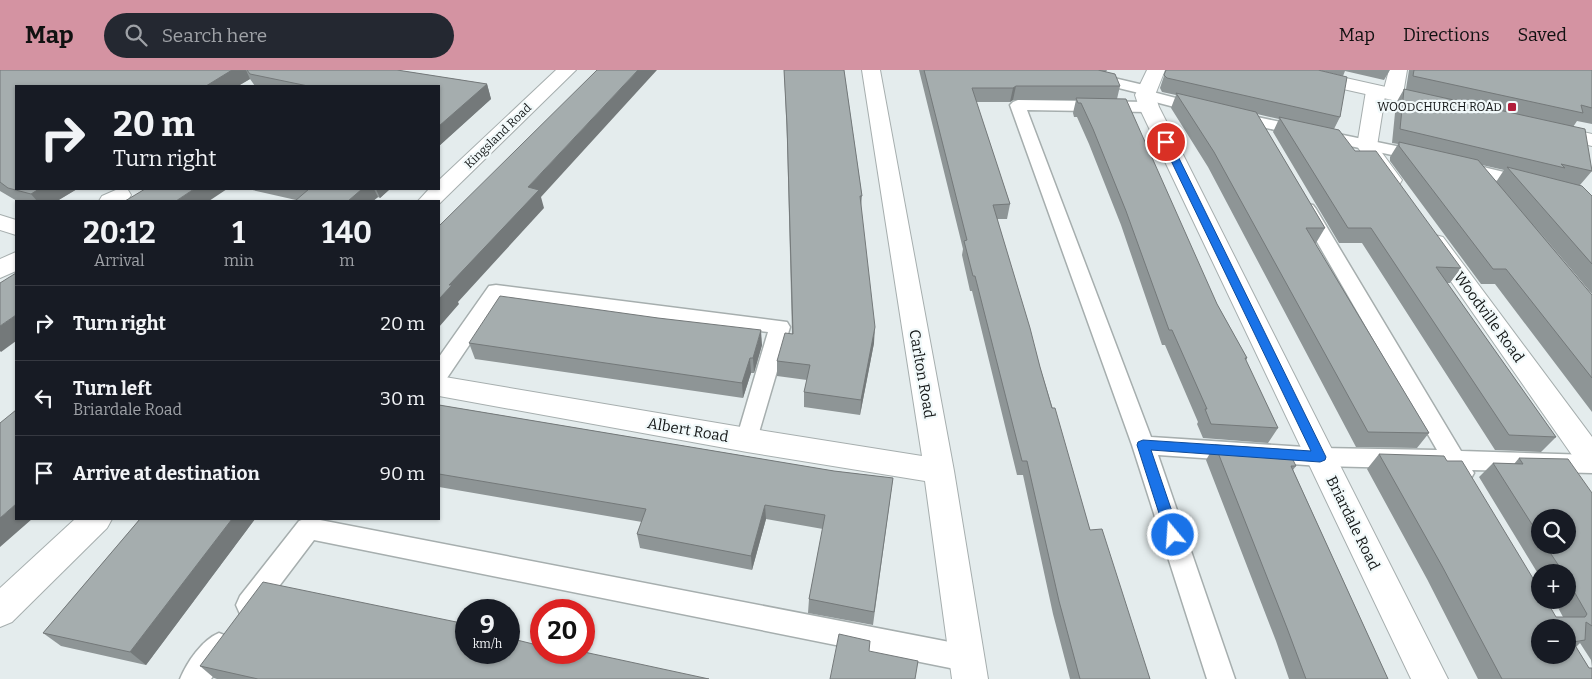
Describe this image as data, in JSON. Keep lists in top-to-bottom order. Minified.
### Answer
{"streets":{"street":["Kingsland Road","Woodville Road","Carlton Road","Albert Road","Briardale Road"]},"crossings":[["Carlton Road","Albert Road"]],"places":{"transit":["WOODCHURCH ROAD"]},"page":{"header":"Map","search":"Search here","nav":["Map","Directions","Saved"],"turn":["20 m","Turn right"],"eta":["20:12","Arrival","1","min","140","m"],"list":[{"name":"Turn right","value":"20 m"},{"name":"Turn left","note":"Briardale Road","value":"30 m"},{"name":"Arrive at destination","value":"90 m"}],"map_buttons":["+","−"],"speed":"9 km/h","limit":"20"}}
